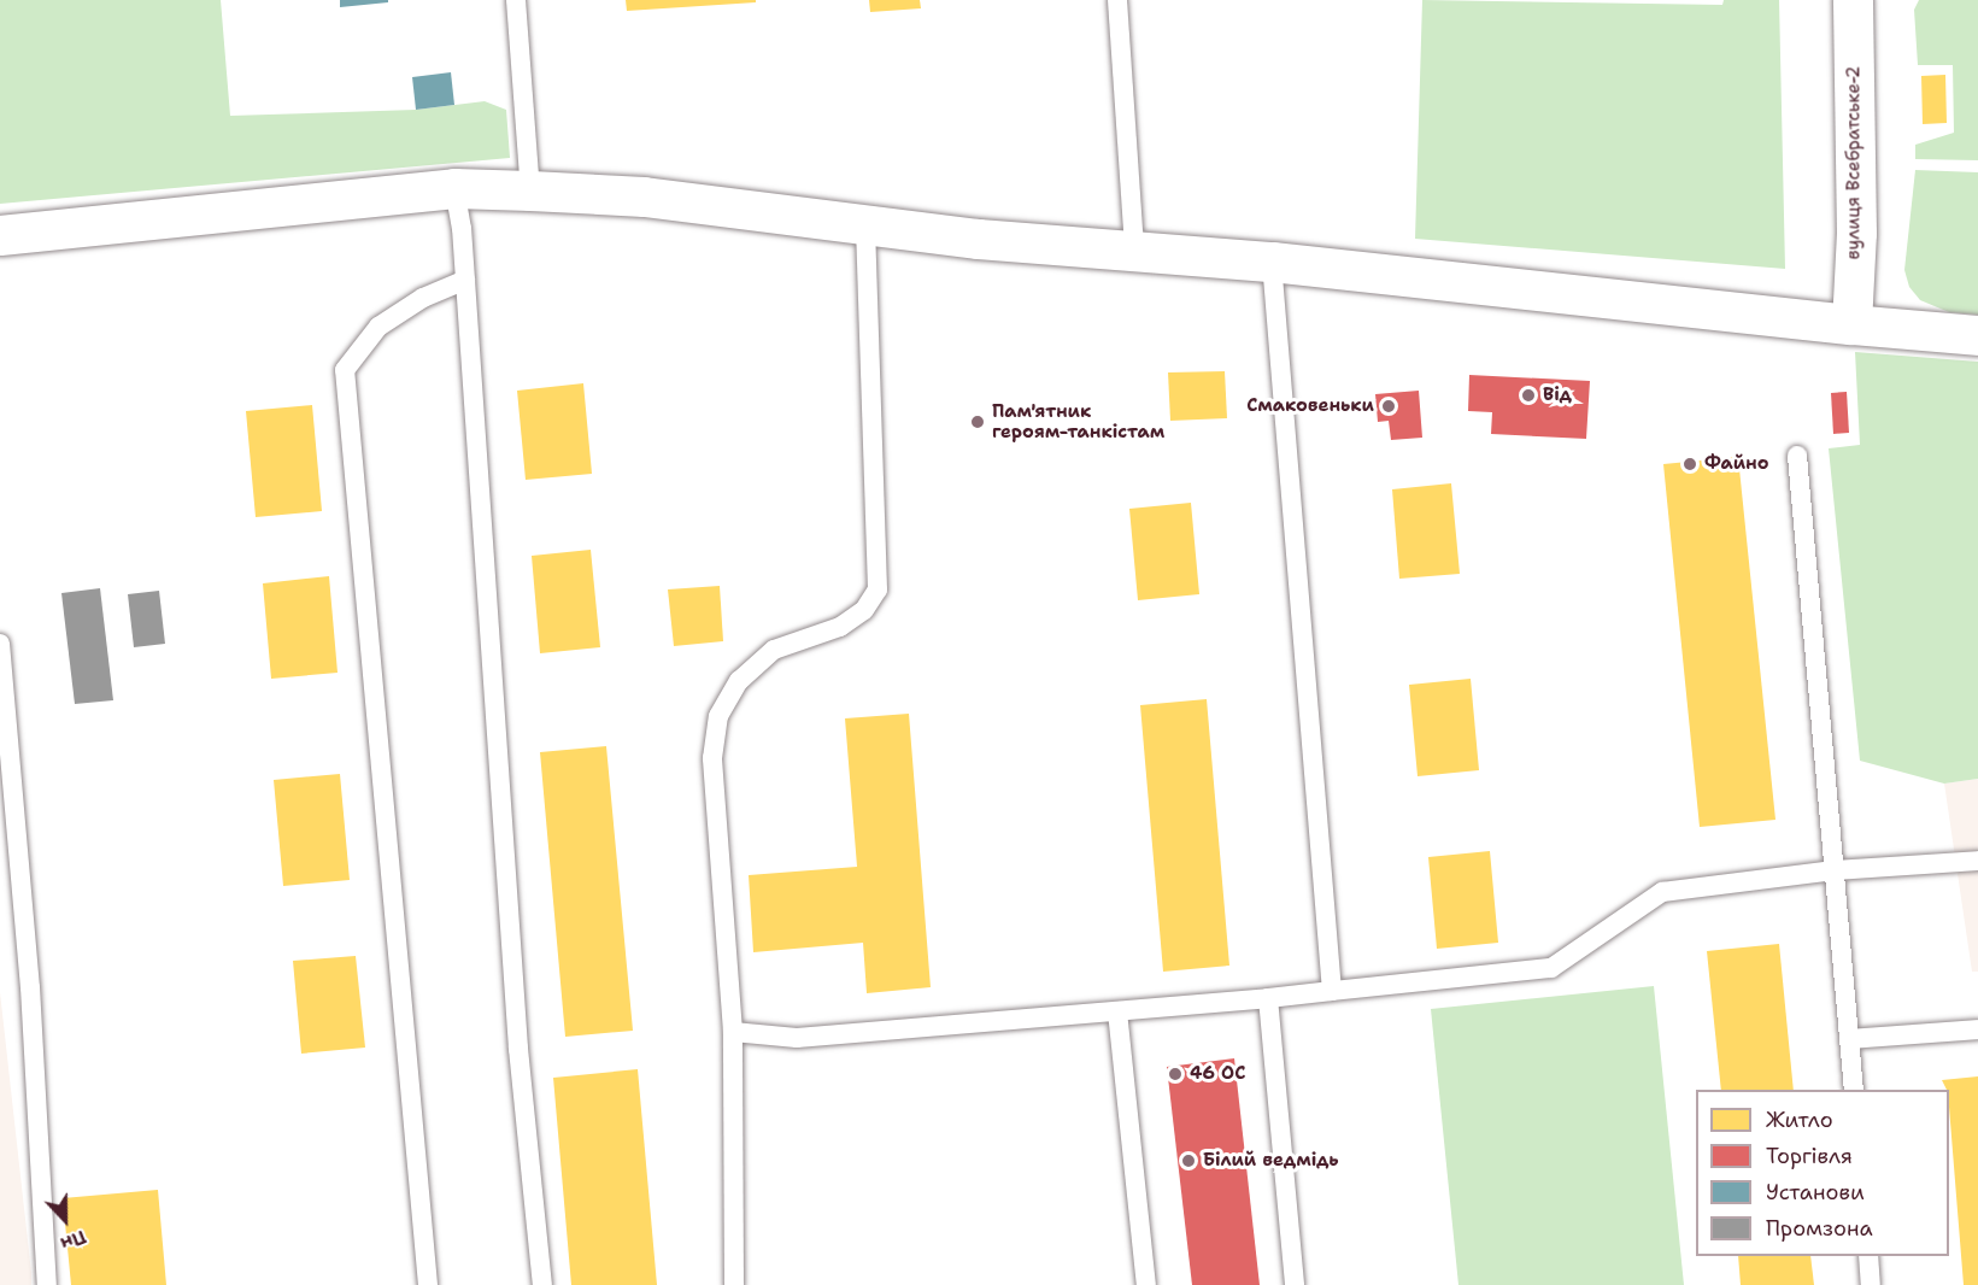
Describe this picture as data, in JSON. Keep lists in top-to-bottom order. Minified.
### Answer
{"streets":{"street":["вулиця Всебратське-2"]},"places":["Від","Смаковеньки","Пам'ятник героям-танкістам","Файно","46 ОС","Білий ведмідь"],"legend":["Житло","Торгівля","Установи","Промзона"],"north":"bottom"}
